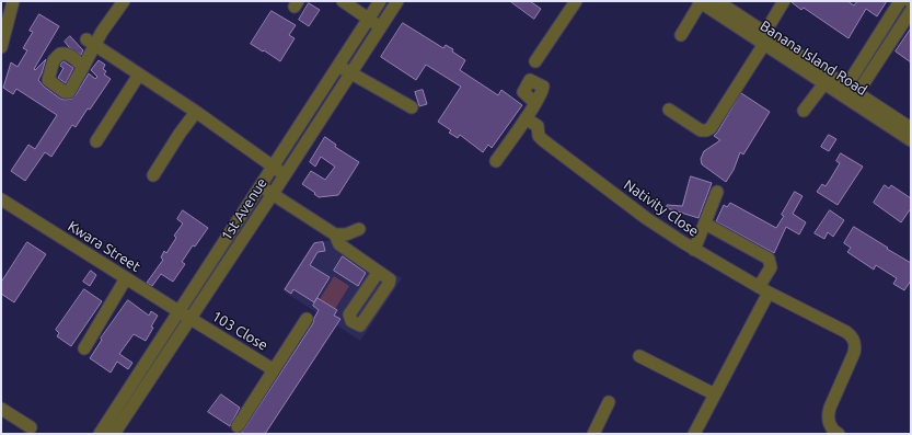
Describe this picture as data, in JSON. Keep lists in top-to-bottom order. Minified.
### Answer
{"streets":{"street":["Banana Island Road","Nativity Close","1st Avenue","Kwara Street","103 Close"]},"crossings":[["1st Avenue","Kwara Street"],["1st Avenue","103 Close"],["Kwara Street","103 Close"]]}
